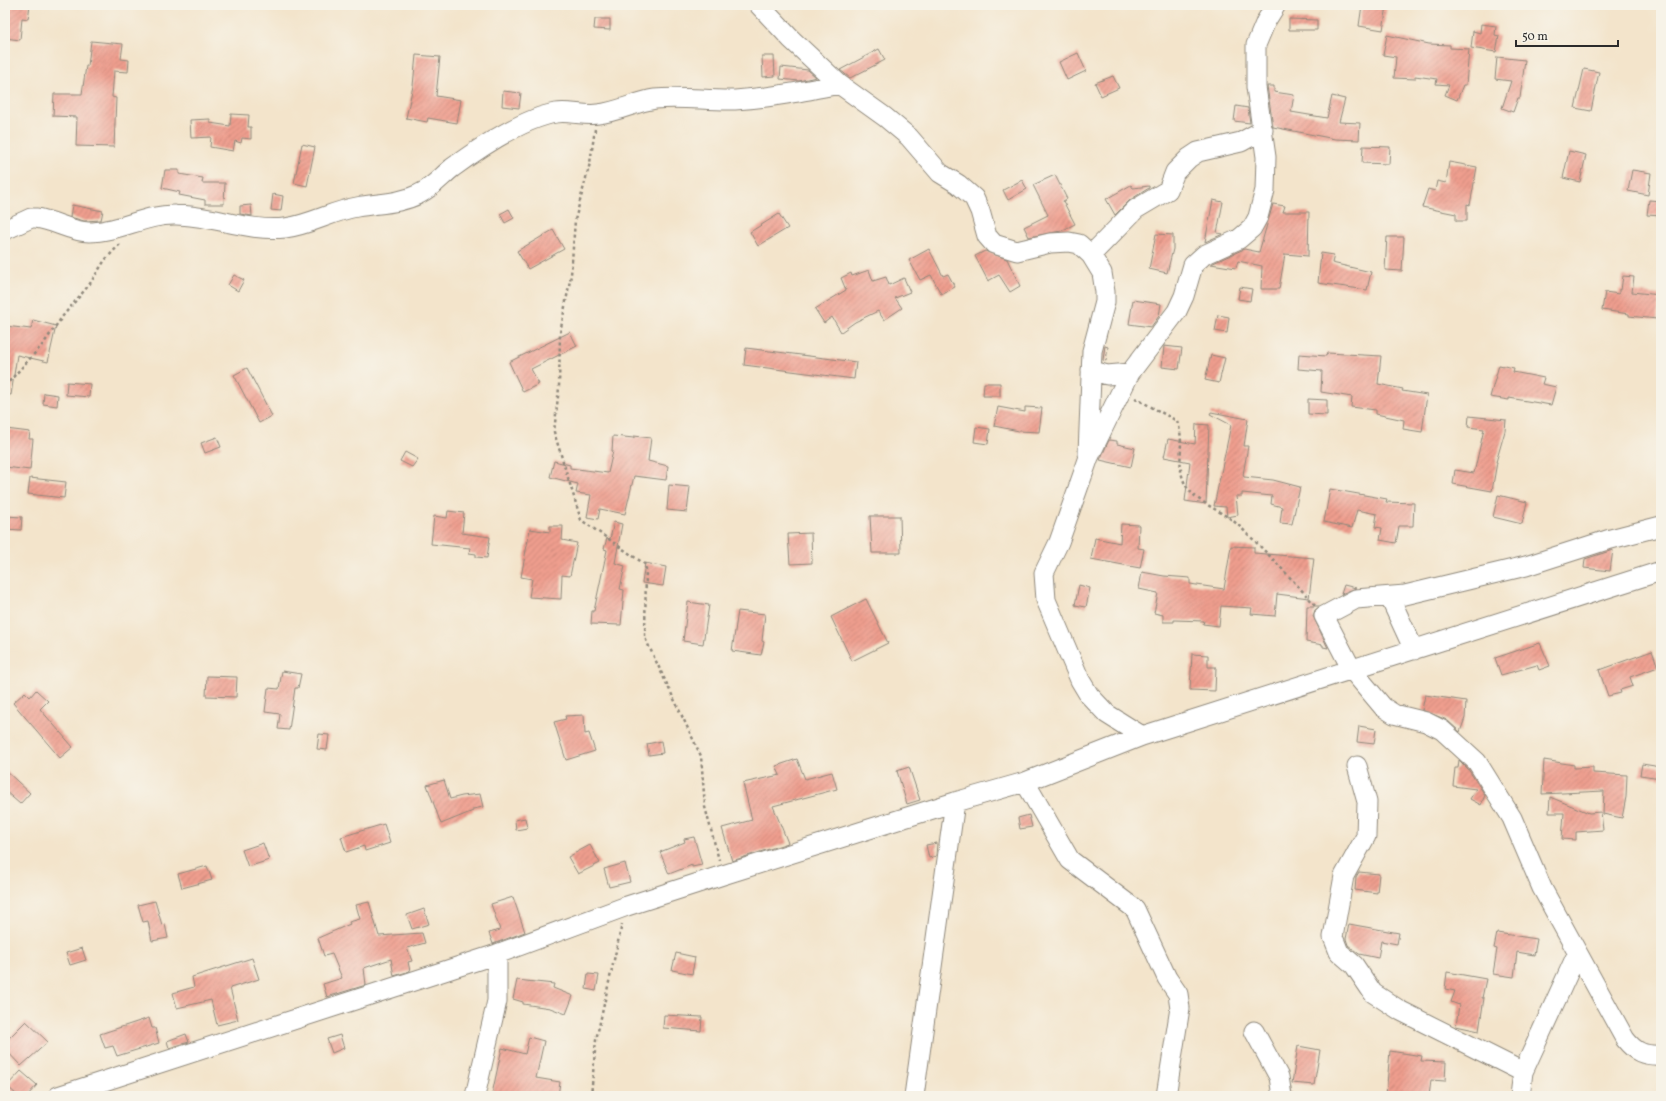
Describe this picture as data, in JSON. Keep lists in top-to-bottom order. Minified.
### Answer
{"scale_bar":"50 m"}
